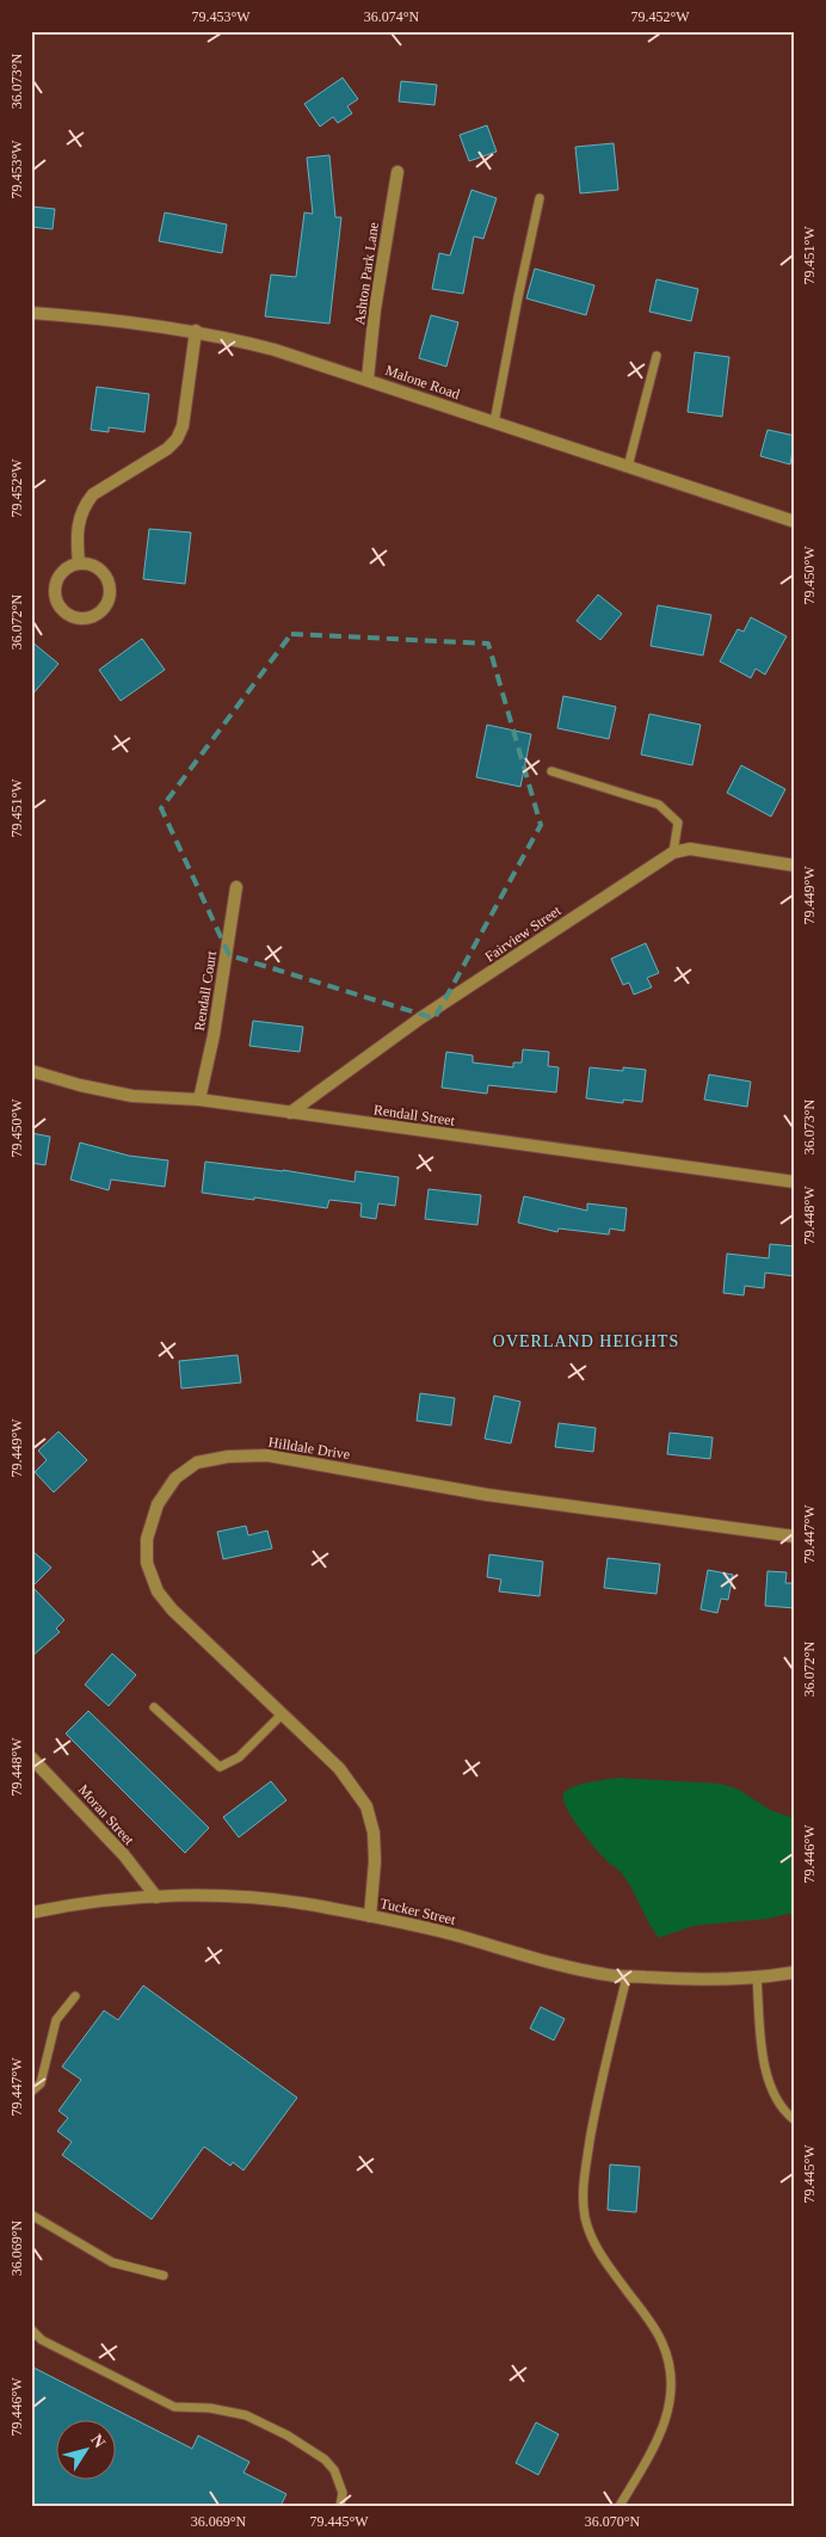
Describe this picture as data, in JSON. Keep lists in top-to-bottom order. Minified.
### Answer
{"streets":{"street":["Ashton Park Lane","Malone Road","Fairview Street","Rendall Court","Rendall Street","Hilldale Drive","Moran Street","Tucker Street"]},"crossings":[["Ashton Park Lane","Malone Road"],["Fairview Street","Rendall Street"],["Rendall Court","Rendall Street"],["Hilldale Drive","Tucker Street"],["Moran Street","Tucker Street"]],"districts":["OVERLAND HEIGHTS"],"north":"top right","coordinates":["79.453°W","36.074°N","79.452°W","36.073°N","79.451°W","79.450°W","36.072°N","79.449°W","79.448°W","79.447°W","79.446°W","79.445°W","36.069°N","36.070°N"]}
